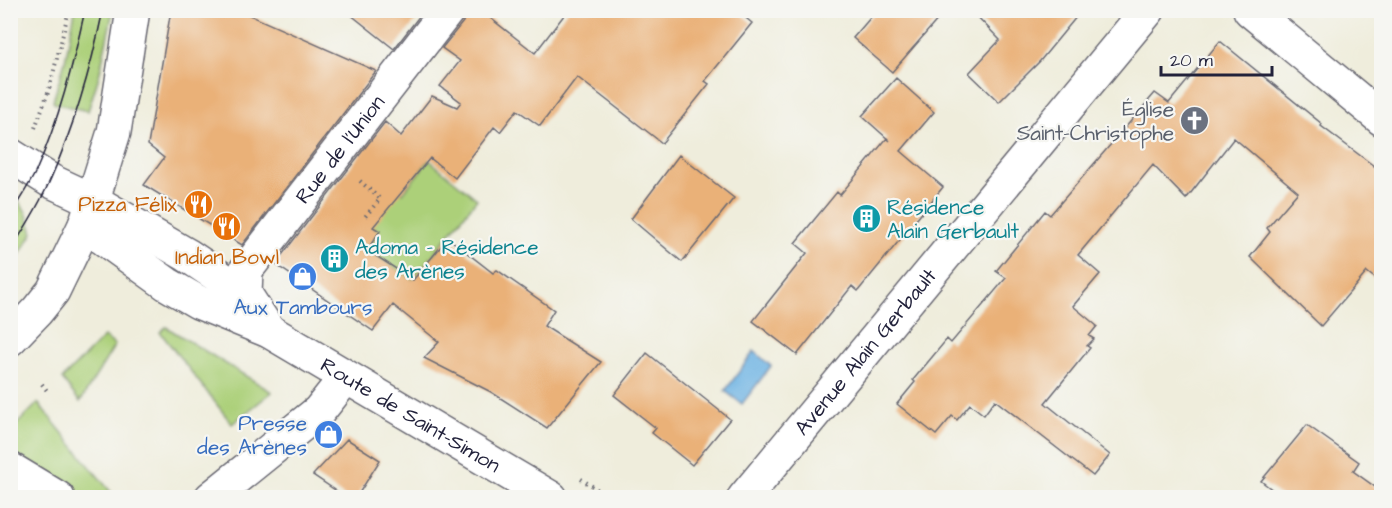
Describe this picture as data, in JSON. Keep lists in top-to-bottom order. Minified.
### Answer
{"streets":{"street":["Rue de l'Union","Avenue Alain Gerbault","Route de Saint-Simon"]},"crossings":[["Rue de l'Union","Route de Saint-Simon"]],"places":{"church":["Église Saint-Christophe"],"restaurant":["Pizza Félix","Indian Bowl"],"building":["Résidence Alain Gerbault","Adoma - Résidence des Arènes"],"shop":["Aux Tambours","Presse des Arènes"]},"scale_bar":"20 m"}
